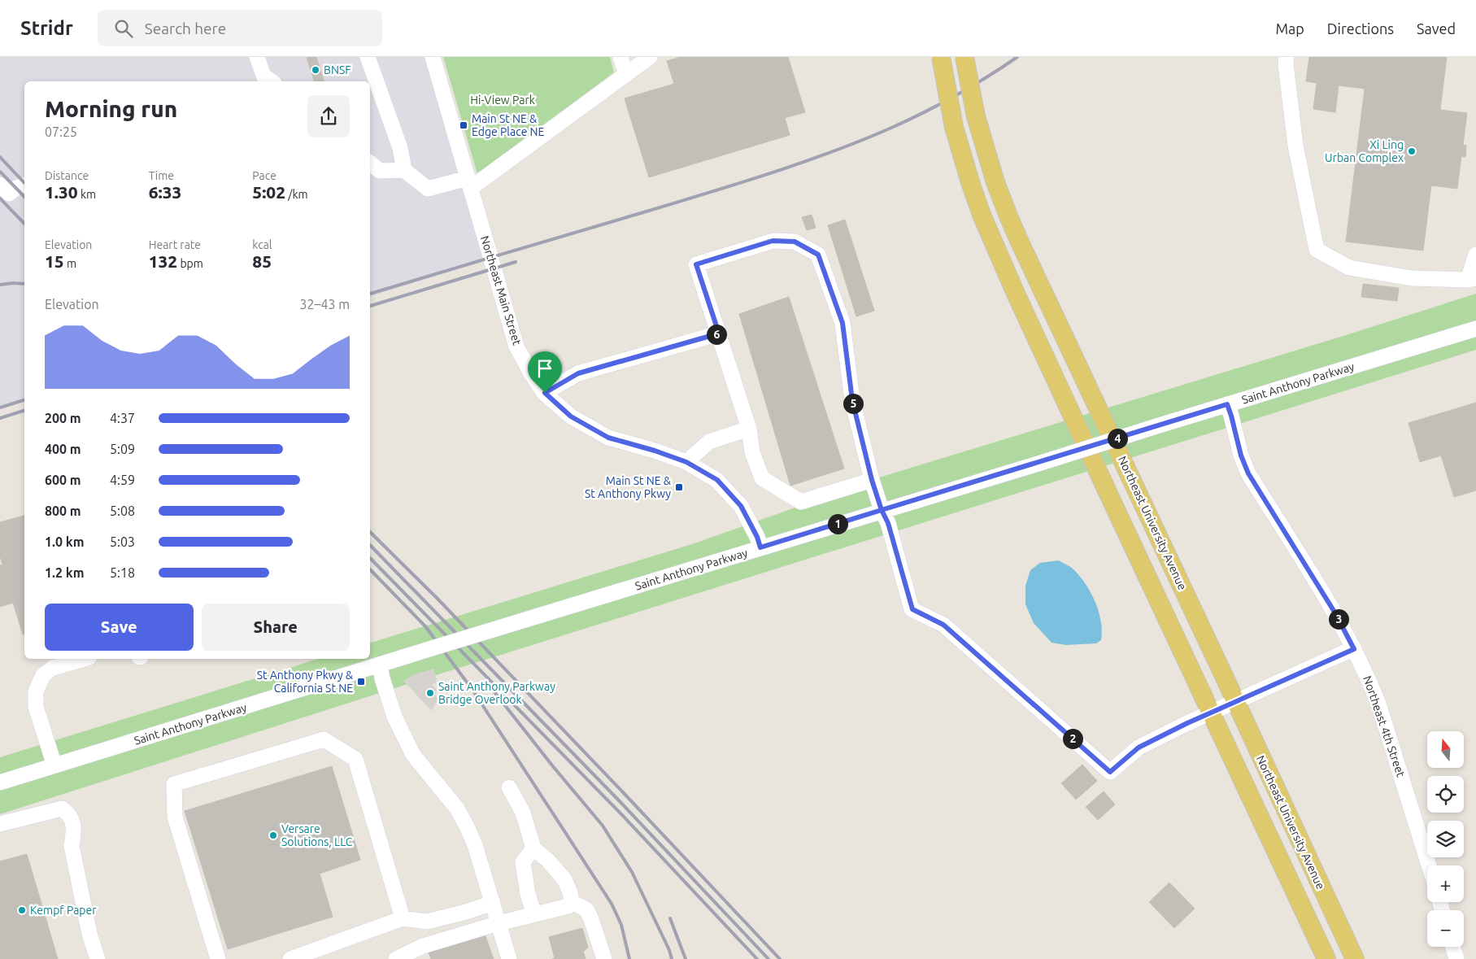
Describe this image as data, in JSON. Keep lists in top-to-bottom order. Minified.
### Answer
{"streets":{"main road":["Northeast University Avenue"],"street":["Northeast Main Street","Saint Anthony Parkway","Northeast 4th Street"]},"crossings":[["Northeast Main Street","Saint Anthony Parkway"],["Saint Anthony Parkway","Northeast 4th Street"]],"parks":["Hi-View Park"],"places":{"other":["BNSF","Xi Ling Urban Complex","Saint Anthony Parkway Bridge Overlook","Versare Solutions, LLC","Kempf Paper"],"transit":["Main St NE & Edge Place NE","Main St NE & St Anthony Pkwy","St Anthony Pkwy & California St NE"]},"north":"top","page":{"header":"Stridr","search":"Search here","nav":["Map","Directions","Saved"],"heading":["Morning run","07:25"],"stats":[["Distance","1.30 km"],["Time","6:33"],["Pace","5:02 /km"],["Elevation","15 m"],["Heart rate","132 bpm"],["kcal","85"]],"chart":["Elevation","32–43 m"],"pins":["6","5","4","1","3","2"],"list":[{"name":"200 m","note":"4:37"},{"name":"400 m","note":"5:09"},{"name":"600 m","note":"4:59"},{"name":"800 m","note":"5:08"},{"name":"1.0 km","note":"5:03"},{"name":"1.2 km","note":"5:18"}],"buttons":["Save","Share"],"map_buttons":["+","−"]}}
